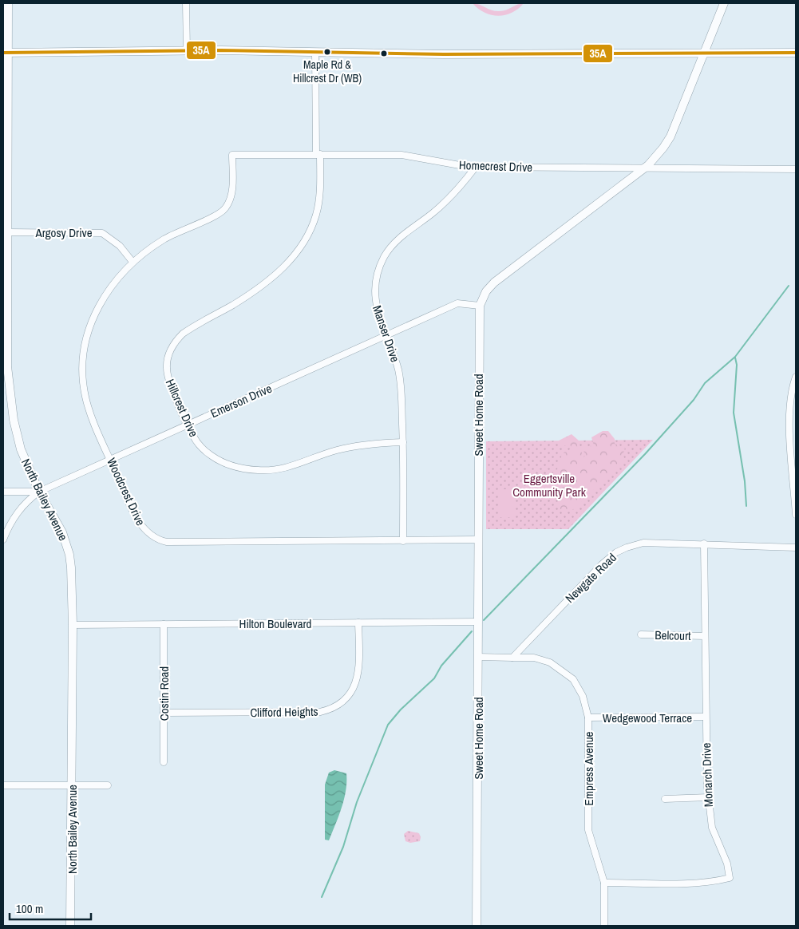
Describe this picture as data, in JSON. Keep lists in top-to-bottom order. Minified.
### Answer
{"streets":{"street":["Homecrest Drive","Argosy Drive","Manser Drive","Emerson Drive","Hillcrest Drive","Sweet Home Road","Woodcrest Drive","North Bailey Avenue","Newgate Road","Hilton Boulevard","Belcourt","Costin Road","Clifford Heights","Wedgewood Terrace","Empress Avenue","Monarch Drive"]},"crossings":[["Homecrest Drive","Manser Drive"],["Homecrest Drive","Hillcrest Drive"],["Homecrest Drive","Sweet Home Road"],["Homecrest Drive","Woodcrest Drive"],["Argosy Drive","Woodcrest Drive"],["Argosy Drive","North Bailey Avenue"],["Manser Drive","Emerson Drive"],["Manser Drive","Hillcrest Drive"],["Manser Drive","Woodcrest Drive"],["Emerson Drive","Hillcrest Drive"],["Emerson Drive","Sweet Home Road"],["Emerson Drive","Woodcrest Drive"],["Emerson Drive","North Bailey Avenue"],["Sweet Home Road","Woodcrest Drive"],["Sweet Home Road","Hilton Boulevard"],["North Bailey Avenue","Hilton Boulevard"],["Newgate Road","Empress Avenue"],["Newgate Road","Monarch Drive"],["Hilton Boulevard","Costin Road"],["Hilton Boulevard","Clifford Heights"],["Belcourt","Monarch Drive"],["Costin Road","Clifford Heights"],["Wedgewood Terrace","Empress Avenue"],["Wedgewood Terrace","Monarch Drive"],["Empress Avenue","Monarch Drive"]],"parks":["Eggertsville Community Park"],"places":["Maple Rd & Hillcrest Dr (WB)"],"lines":["transit line 35A"],"scale_bar":"100 m"}
